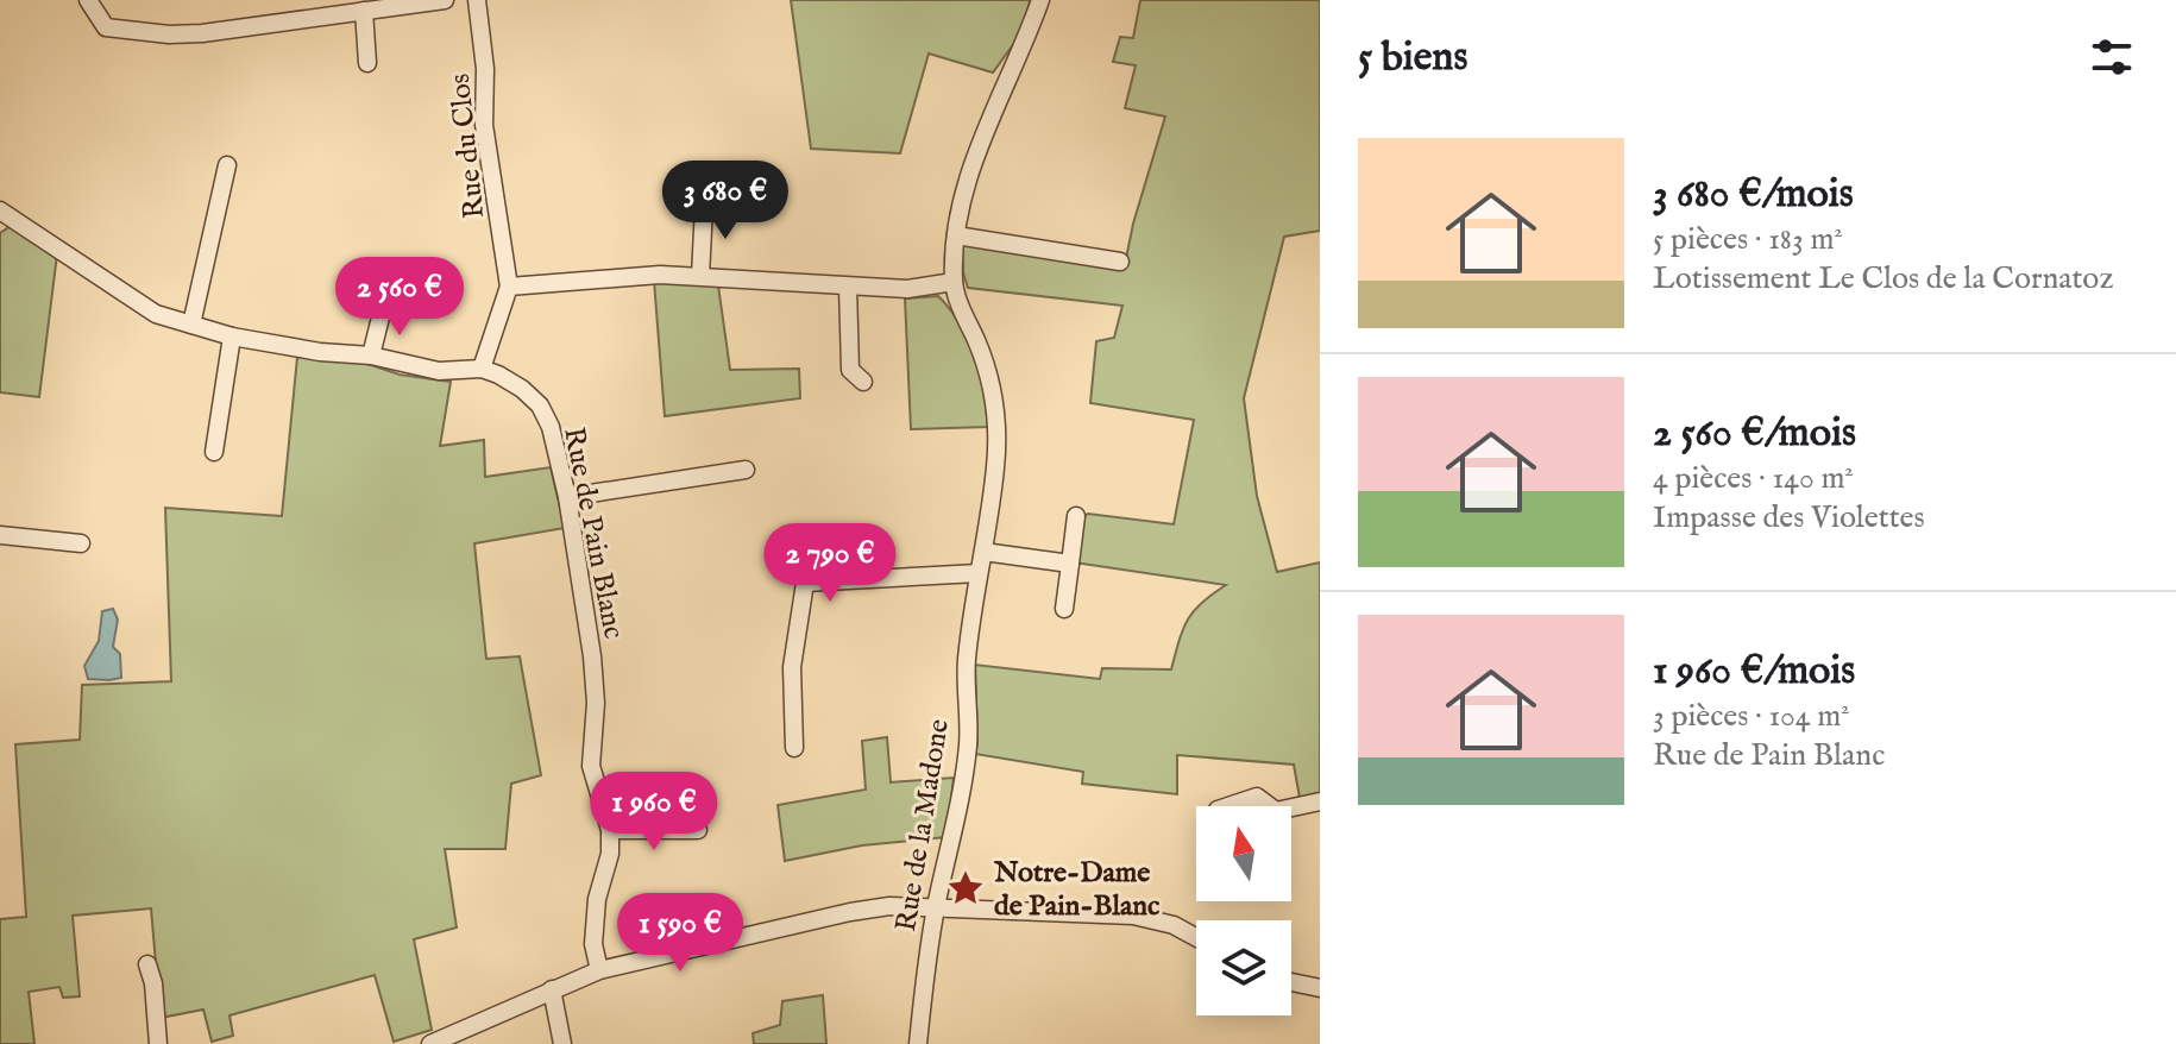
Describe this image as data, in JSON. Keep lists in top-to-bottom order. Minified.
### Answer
{"streets":{"street":["Rue du Clos","Rue de Pain Blanc","Rue de la Madone"]},"places":{"place":["Notre-Dame de Pain-Blanc"]},"north":"top","page":{"heading":"5 biens","list":[{"name":"3 680 €/mois","note":"5 pièces · 183 m² · Lotissement Le Clos de la Cornatoz"},{"name":"2 560 €/mois","note":"4 pièces · 140 m² · Impasse des Violettes"},{"name":"1 960 €/mois","note":"3 pièces · 104 m² · Rue de Pain Blanc"}],"price":["3 680 €","2 560 €","2 790 €","1 960 €","1 590 €"]}}
